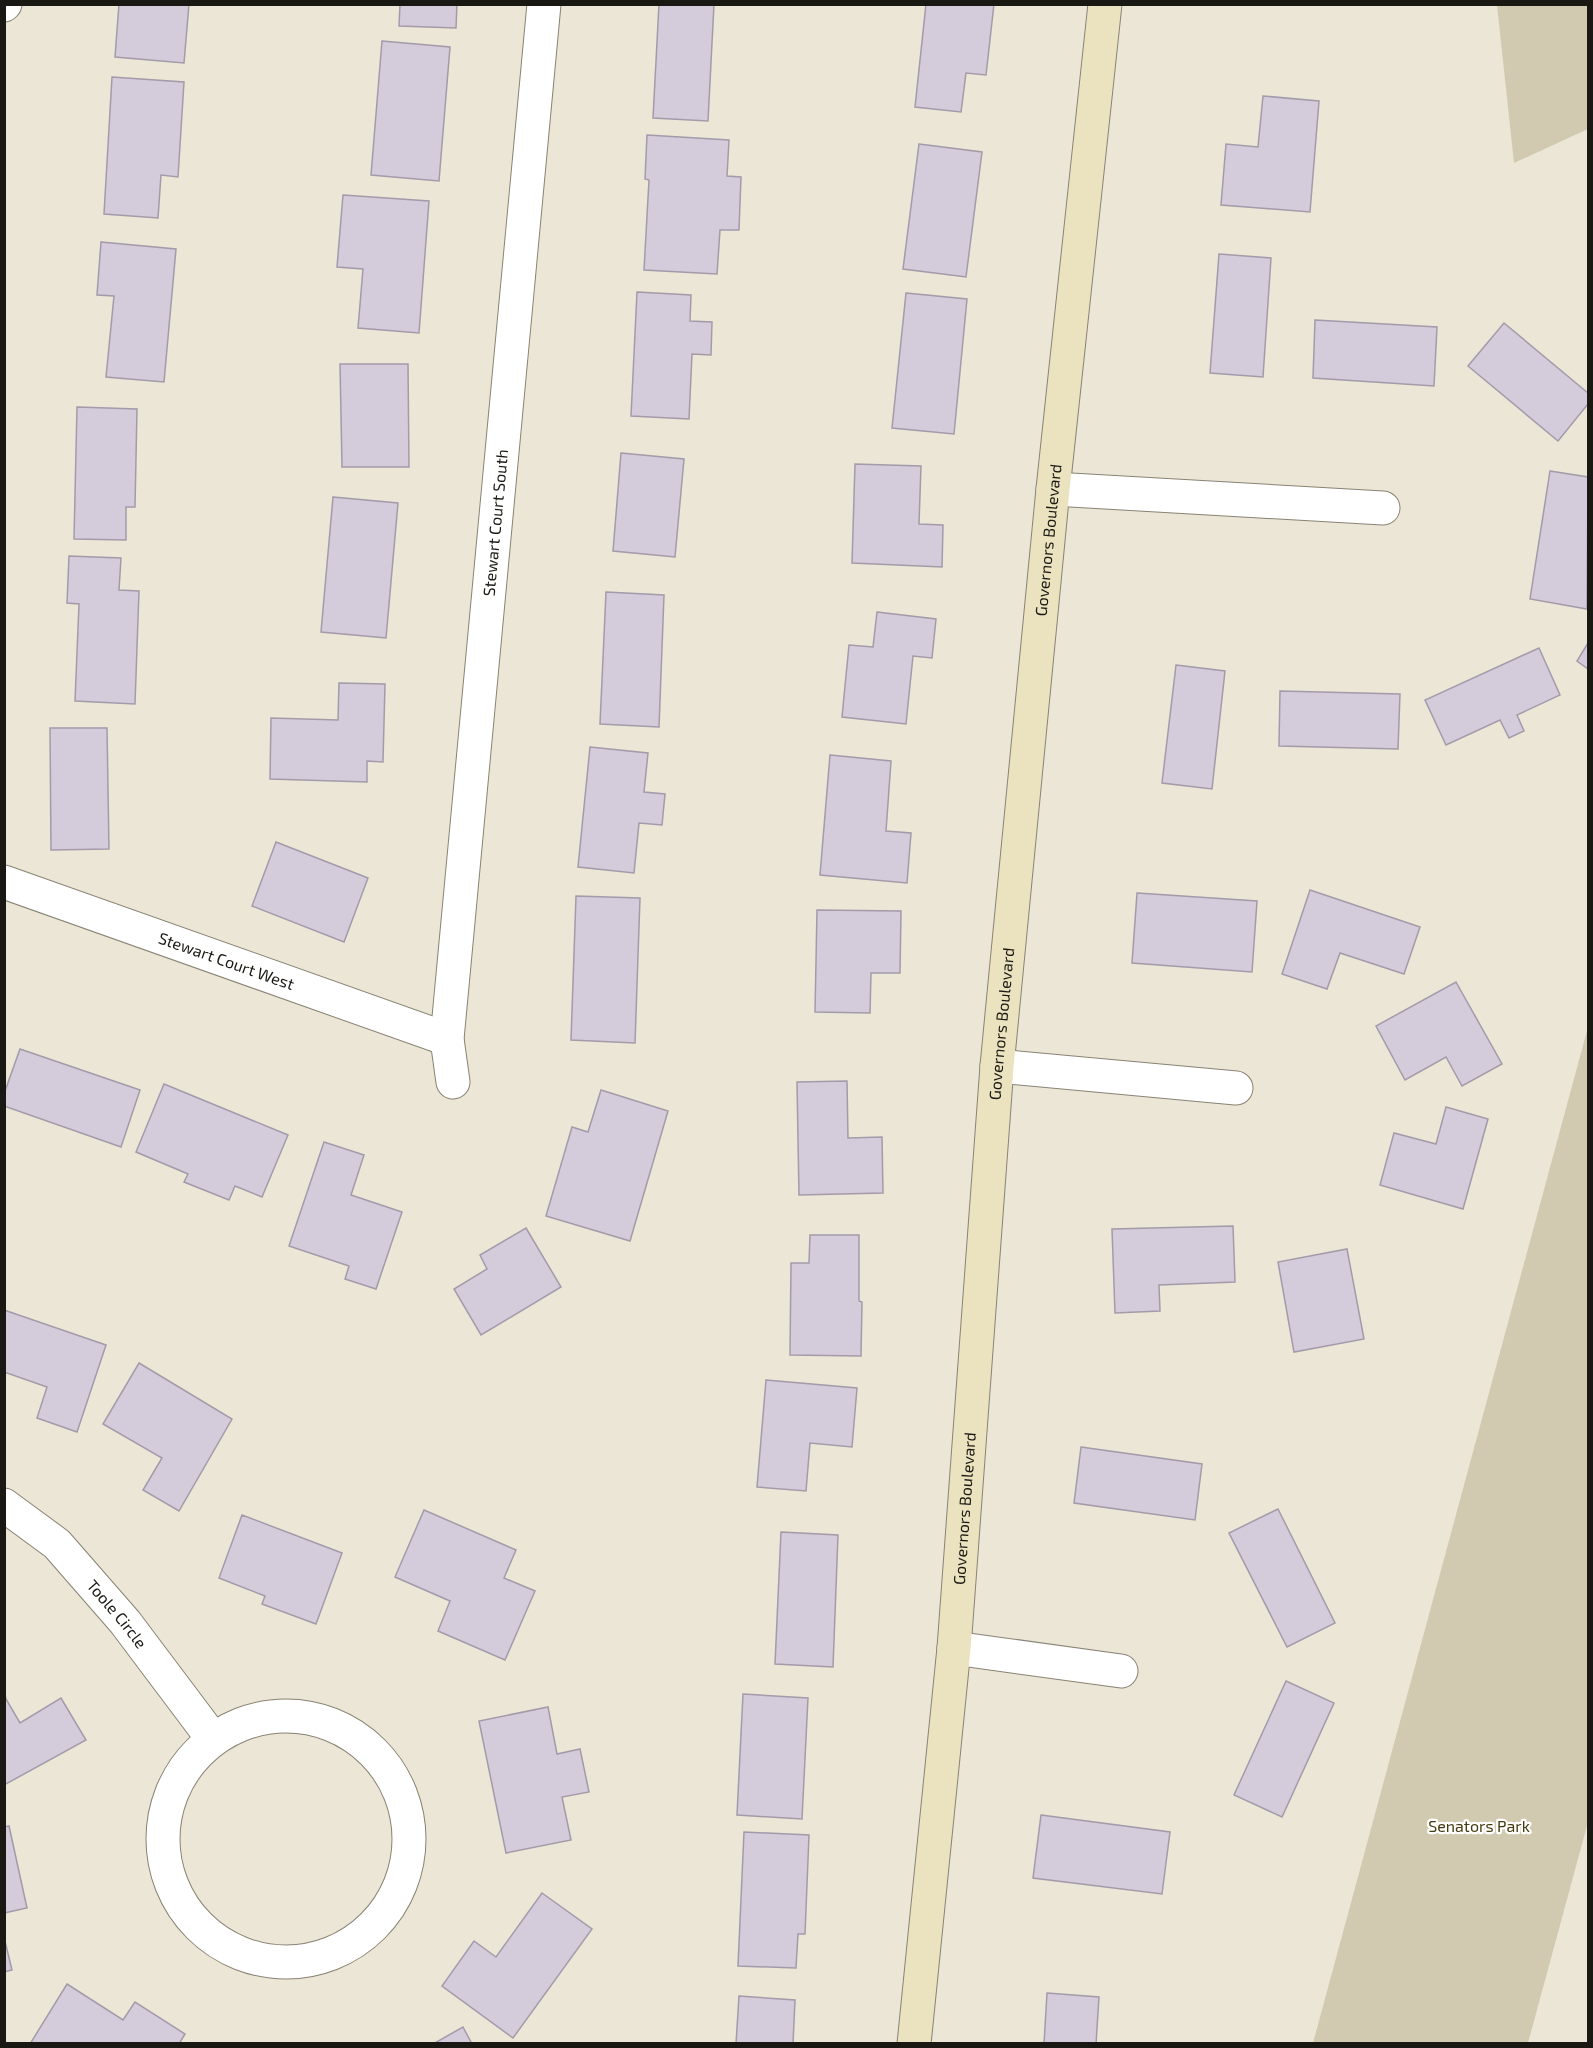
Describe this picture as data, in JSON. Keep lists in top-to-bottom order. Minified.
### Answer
{"streets":{"main road":["Governors Boulevard"],"street":["Stewart Court South","Stewart Court West","Toole Circle"]},"crossings":[["Stewart Court South","Stewart Court West"]],"parks":["Senators Park"]}
